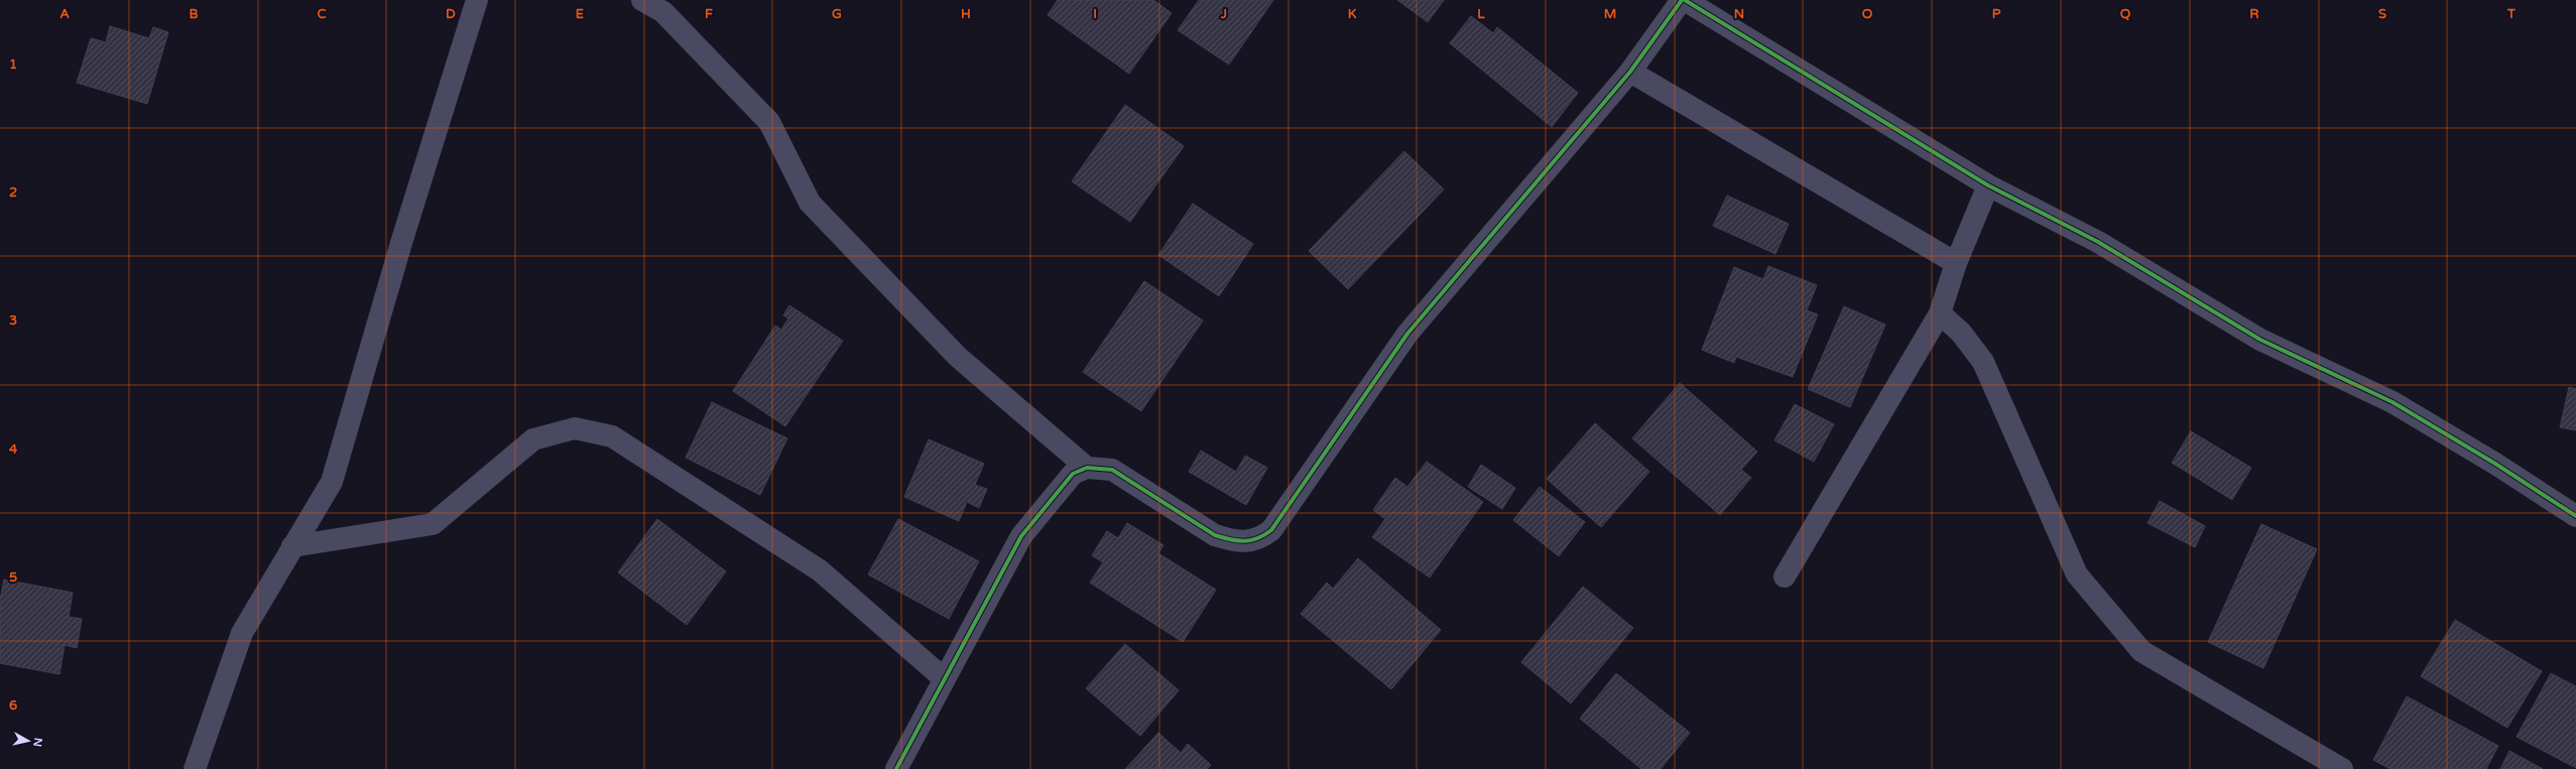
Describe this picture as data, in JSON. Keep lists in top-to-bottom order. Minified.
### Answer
{"north":"right","grid":{"columns":["A","B","C","D","E","F","G","H","I","J","K","L","M","N","O","P","Q","R","S","T"],"rows":["1","2","3","4","5","6"]}}
